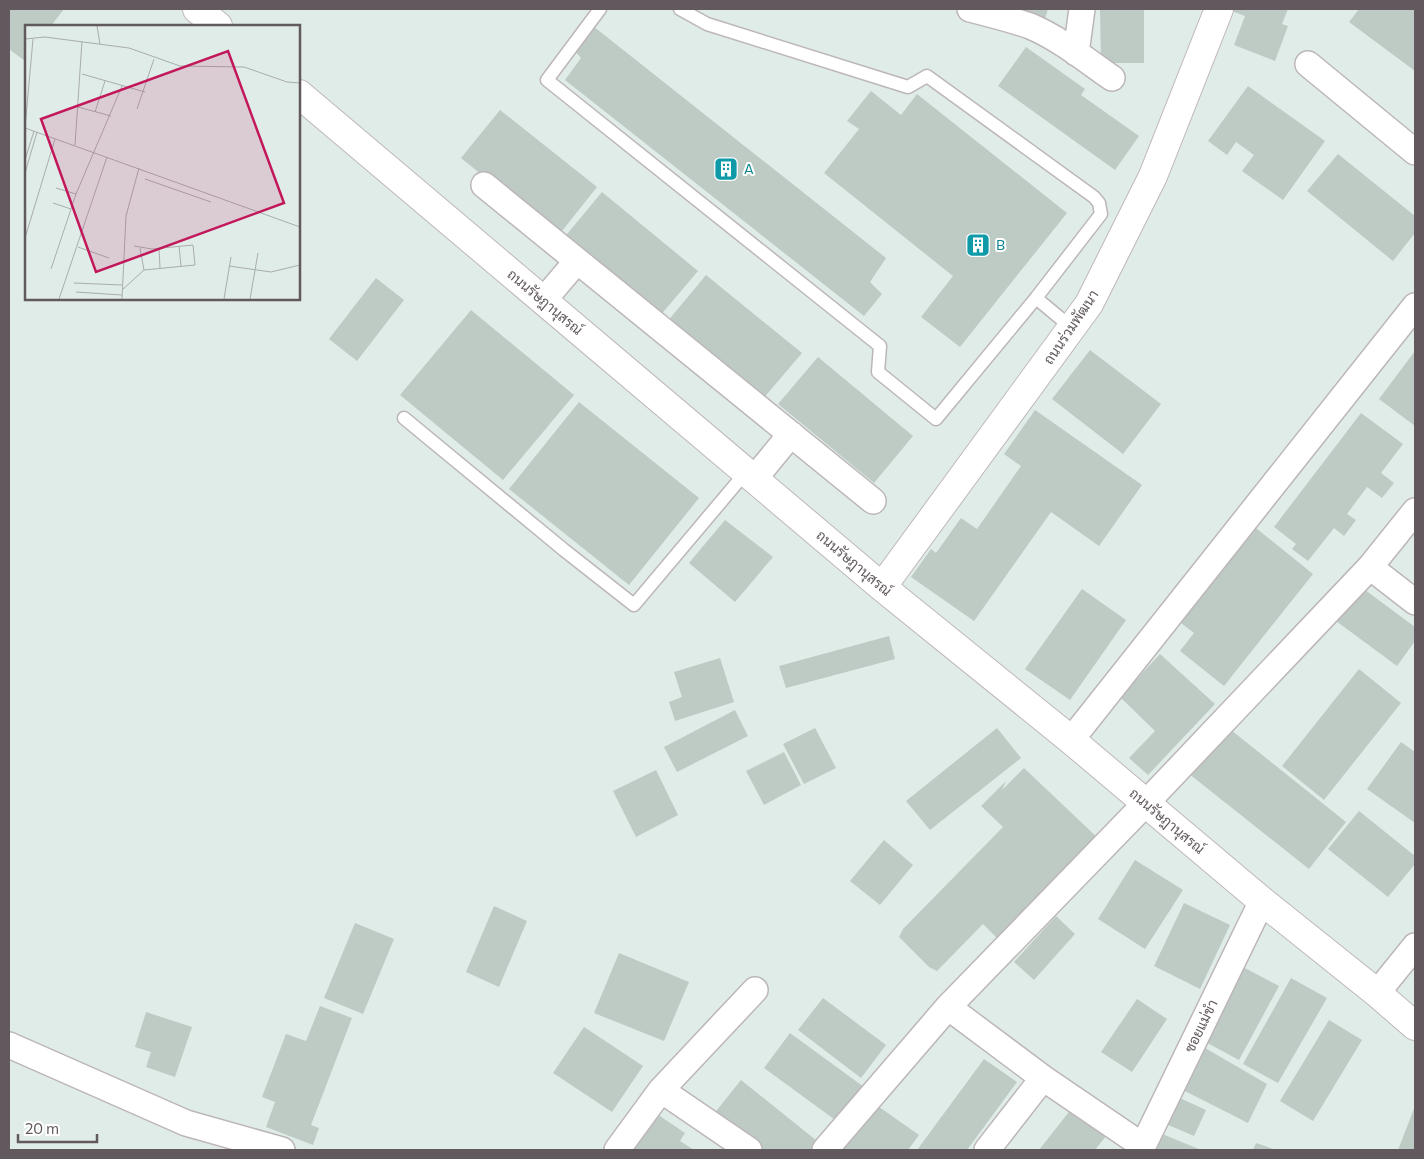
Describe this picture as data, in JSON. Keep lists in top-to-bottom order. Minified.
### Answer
{"streets":{"street":["ถนนรัษฎานุสรณ์","ถนนร่วมพัฒนา","ซอยแม่ขำ"]},"crossings":[["ถนนรัษฎานุสรณ์","ถนนร่วมพัฒนา"],["ถนนรัษฎานุสรณ์","ซอยแม่ขำ"]],"places":{"building":["A","B"]},"scale_bar":"20 m"}
